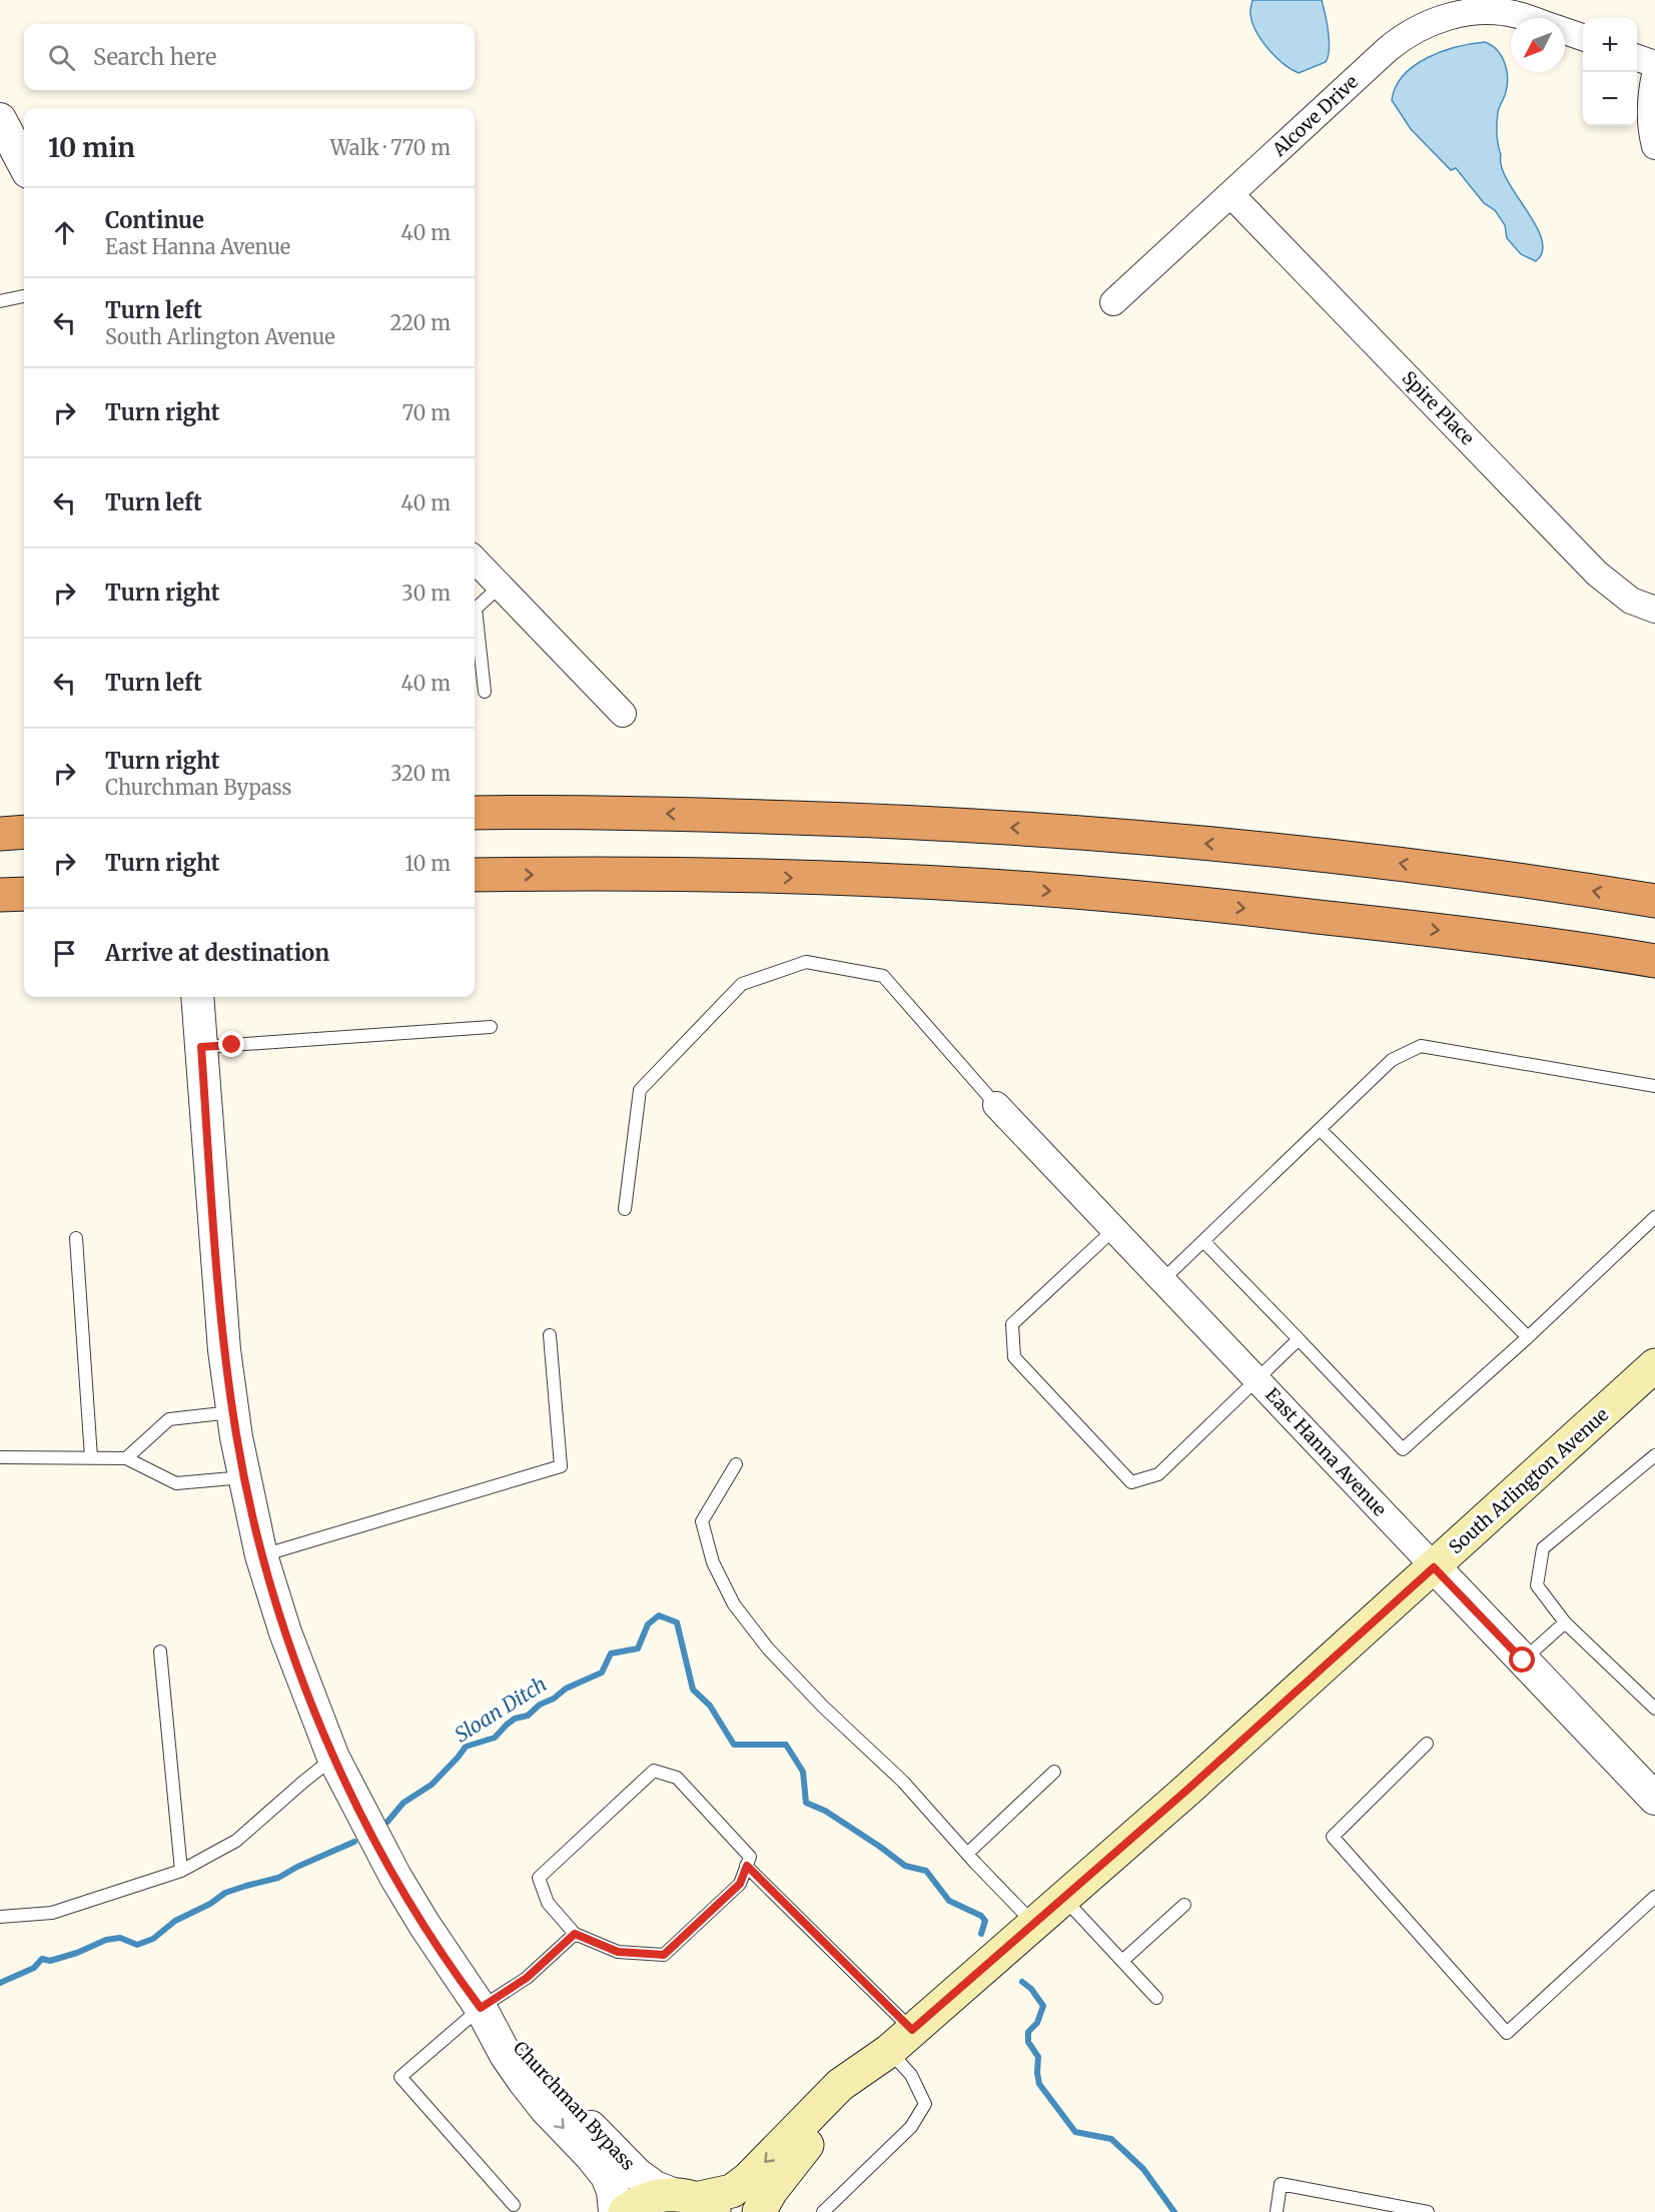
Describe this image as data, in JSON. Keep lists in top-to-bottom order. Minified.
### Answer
{"streets":{"main road":["South Arlington Avenue"],"street":["Alcove Drive","Spire Place","East Hanna Avenue","Churchman Bypass"]},"crossings":[["Alcove Drive","Spire Place"],["East Hanna Avenue","South Arlington Avenue"],["South Arlington Avenue","Churchman Bypass"]],"water":["Sloan Ditch"],"north":"bottom left","page":{"map_buttons":["+","−"],"search":"Search here","heading":["10 min","Walk · 770 m"],"list":[["Continue","East Hanna Avenue","40 m"],["Turn left","South Arlington Avenue","220 m"],["Turn right","70 m"],["Turn left","40 m"],["Turn right","30 m"],["Turn left","40 m"],["Turn right","Churchman Bypass","320 m"],["Turn right","10 m"],"Arrive at destination"]}}
